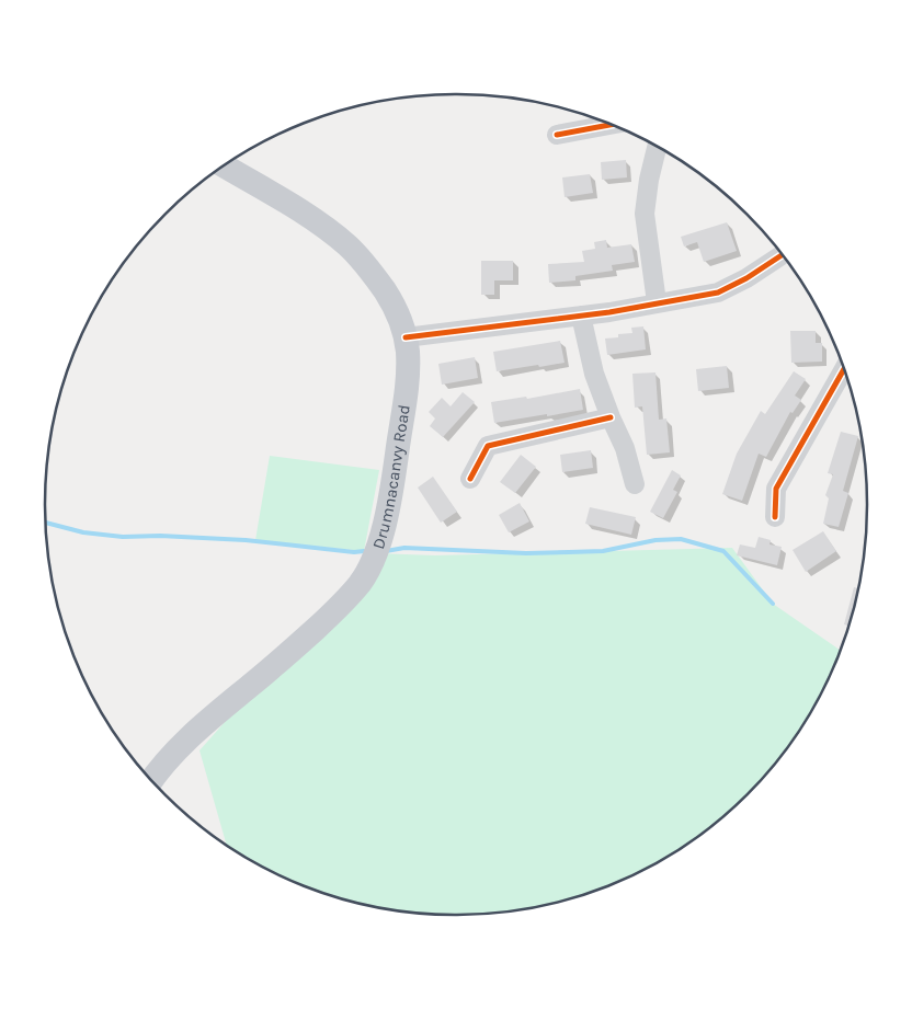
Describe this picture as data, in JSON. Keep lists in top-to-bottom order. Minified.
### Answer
{"streets":{"main road":["Drumnacanvy Road"]}}
